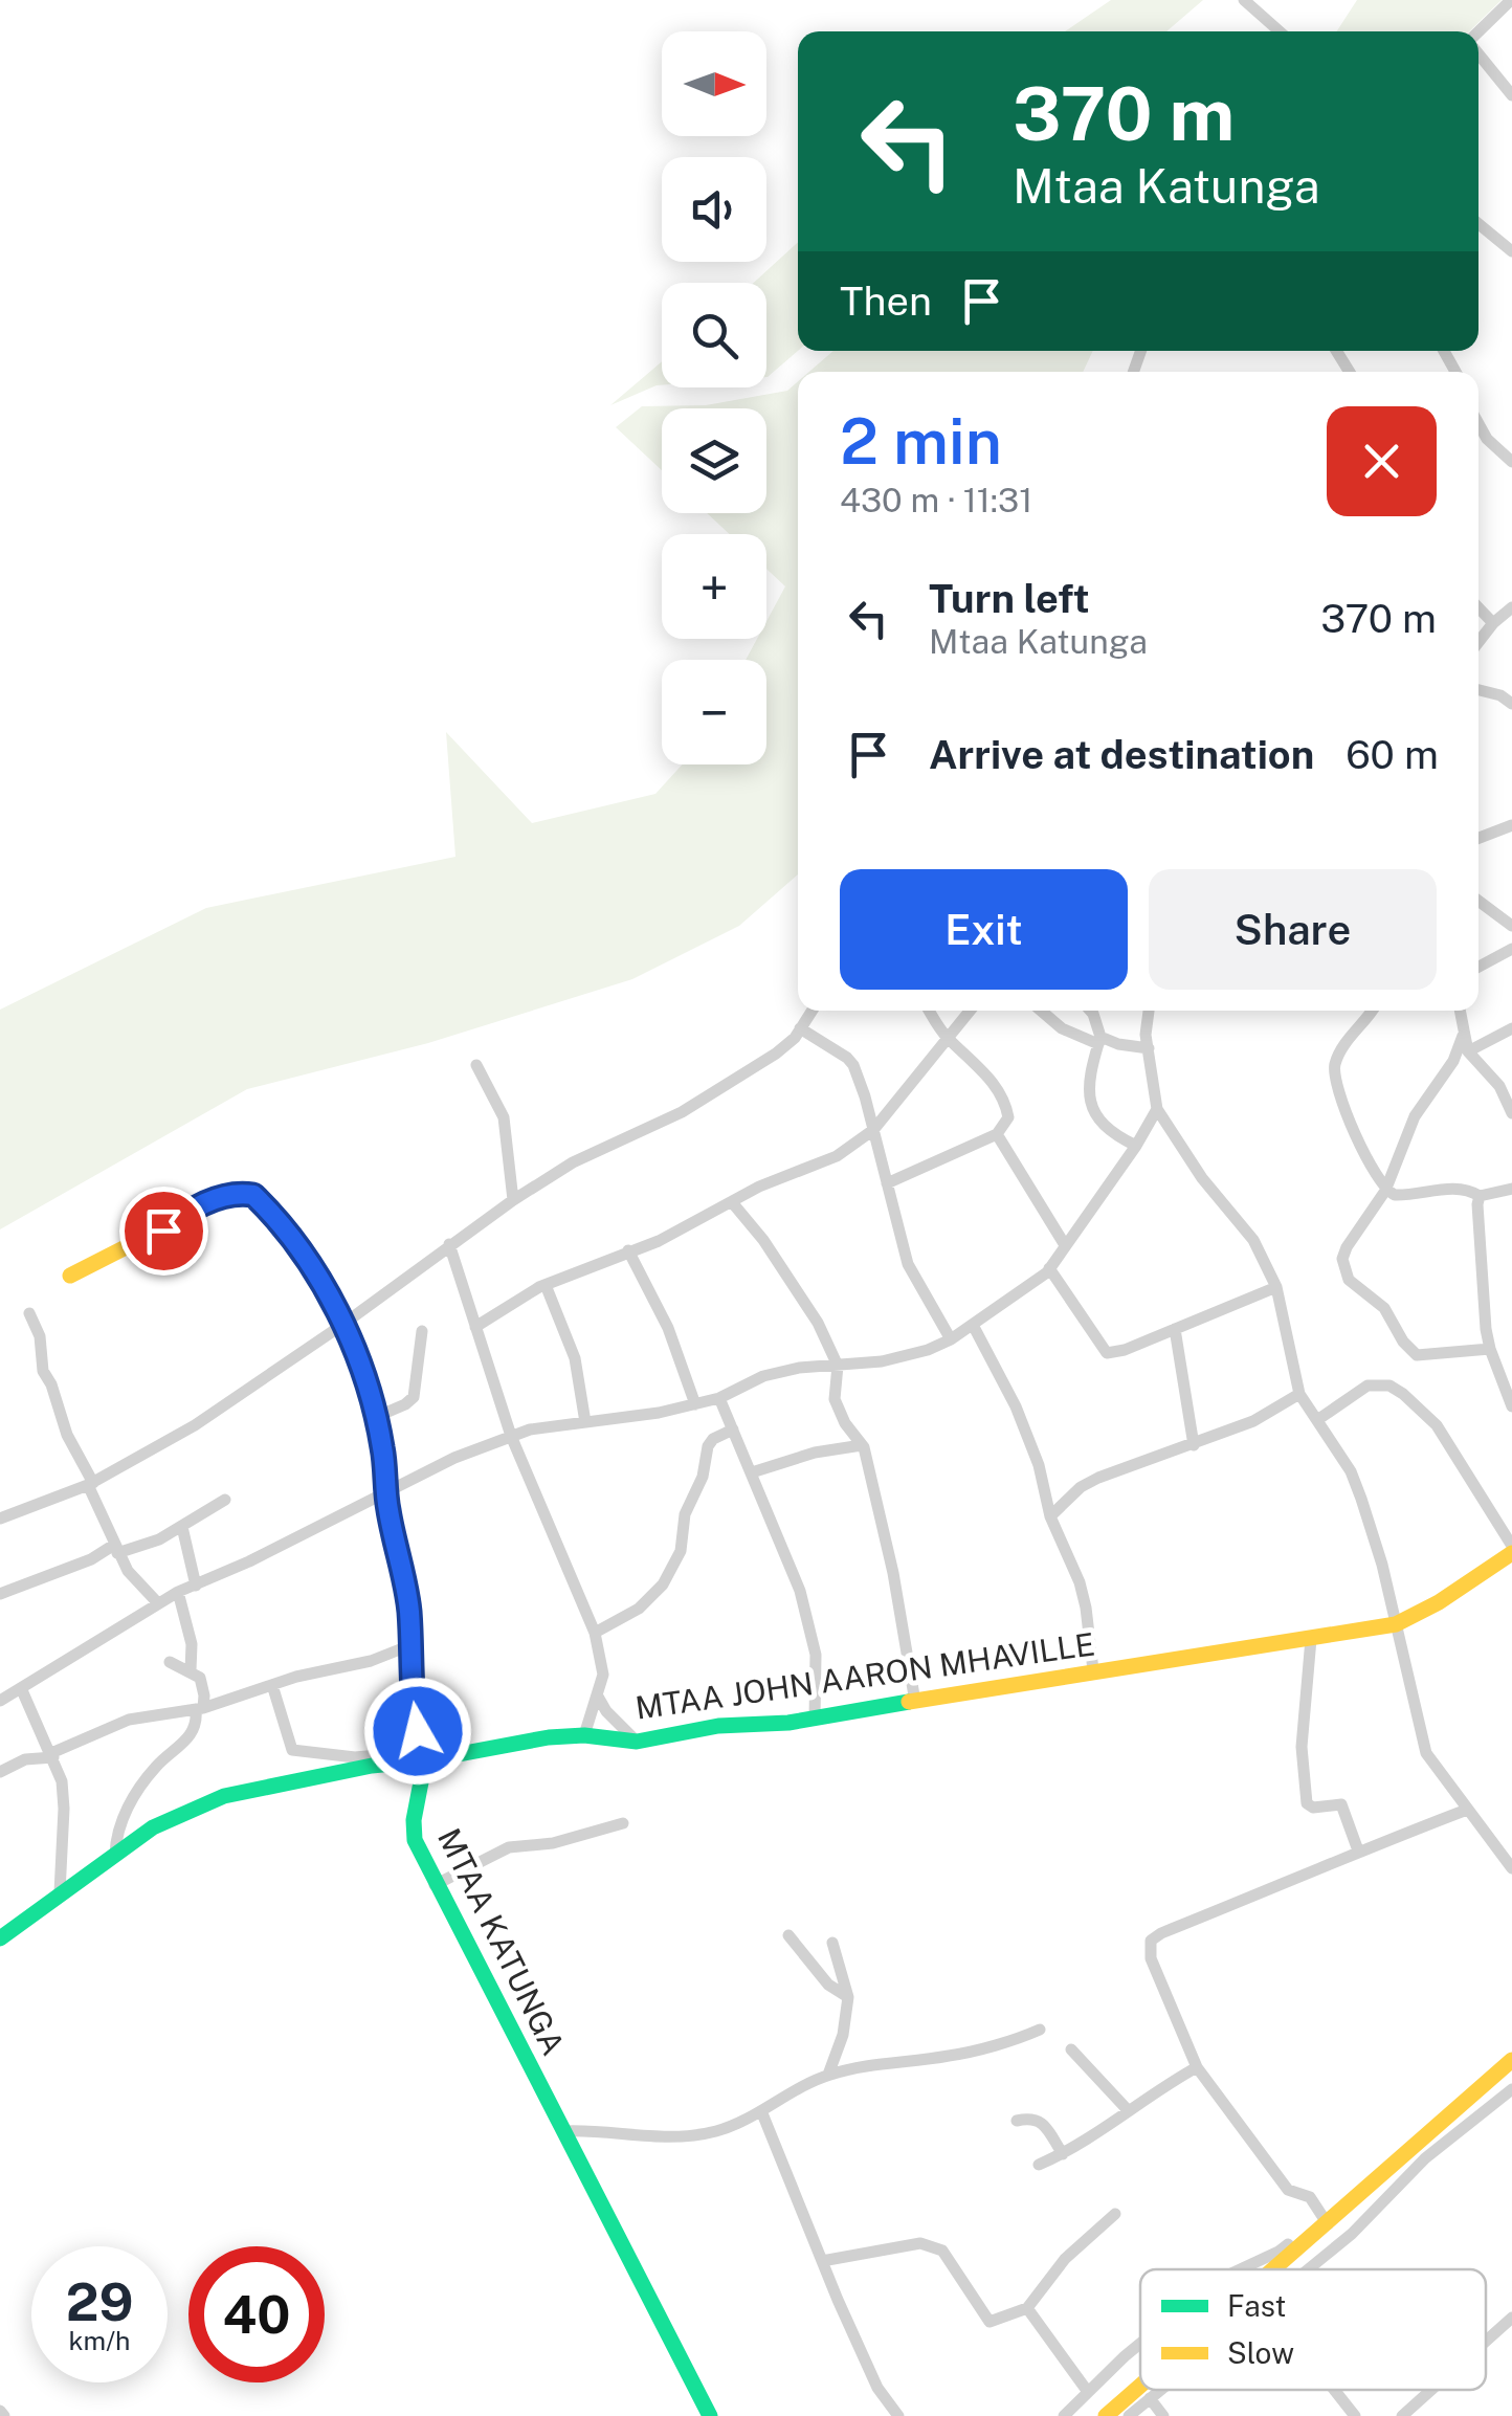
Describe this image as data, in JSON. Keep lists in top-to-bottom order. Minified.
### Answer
{"streets":{"main road":["MTAA JOHN AARON MHAVILLE","MTAA KATUNGA"]},"crossings":[["MTAA JOHN AARON MHAVILLE","MTAA KATUNGA"]],"legend":["Fast","Slow"],"north":"right","page":{"map_buttons":["+","−"],"turn":["370 m","Mtaa Katunga"],"then":"Then","heading":["2 min","430 m · 11:31"],"list":[{"name":"Turn left","note":"Mtaa Katunga","value":"370 m"},{"name":"Arrive at destination","value":"60 m"}],"buttons":["Exit","Share"],"speed":"29 km/h","limit":"40"}}
